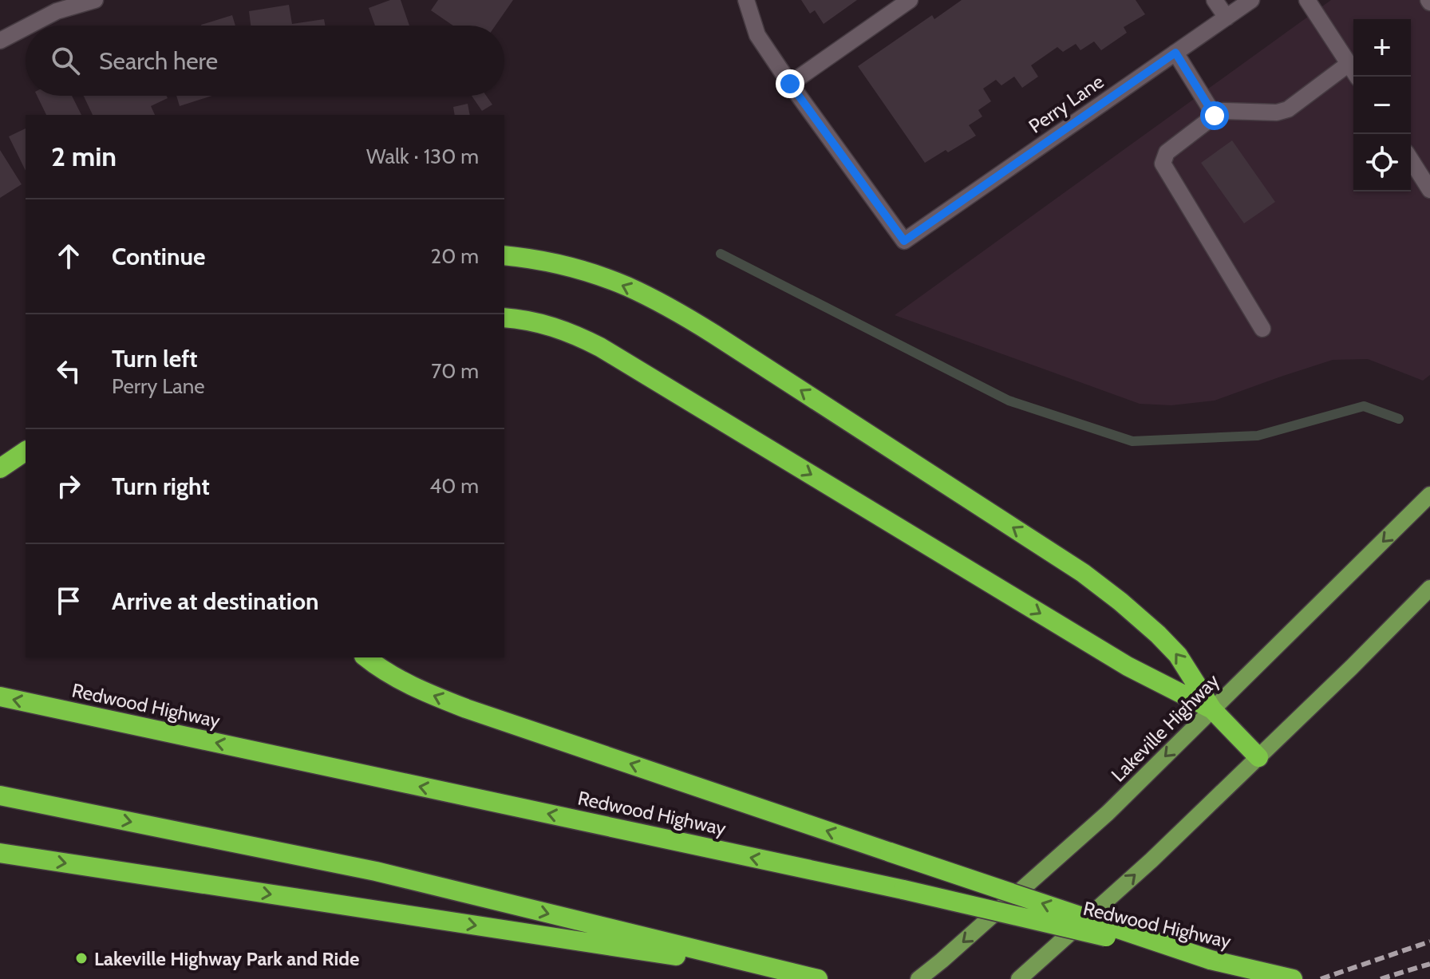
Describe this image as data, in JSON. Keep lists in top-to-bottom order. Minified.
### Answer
{"streets":{"highway":["Redwood Highway"],"main road":["Lakeville Highway"],"street":["Perry Lane"]},"places":["Lakeville Highway Park and Ride"],"page":{"map_buttons":["+","−"],"search":"Search here","heading":["2 min","Walk · 130 m"],"list":[["Continue","20 m"],["Turn left","Perry Lane","70 m"],["Turn right","40 m"],"Arrive at destination"]}}
